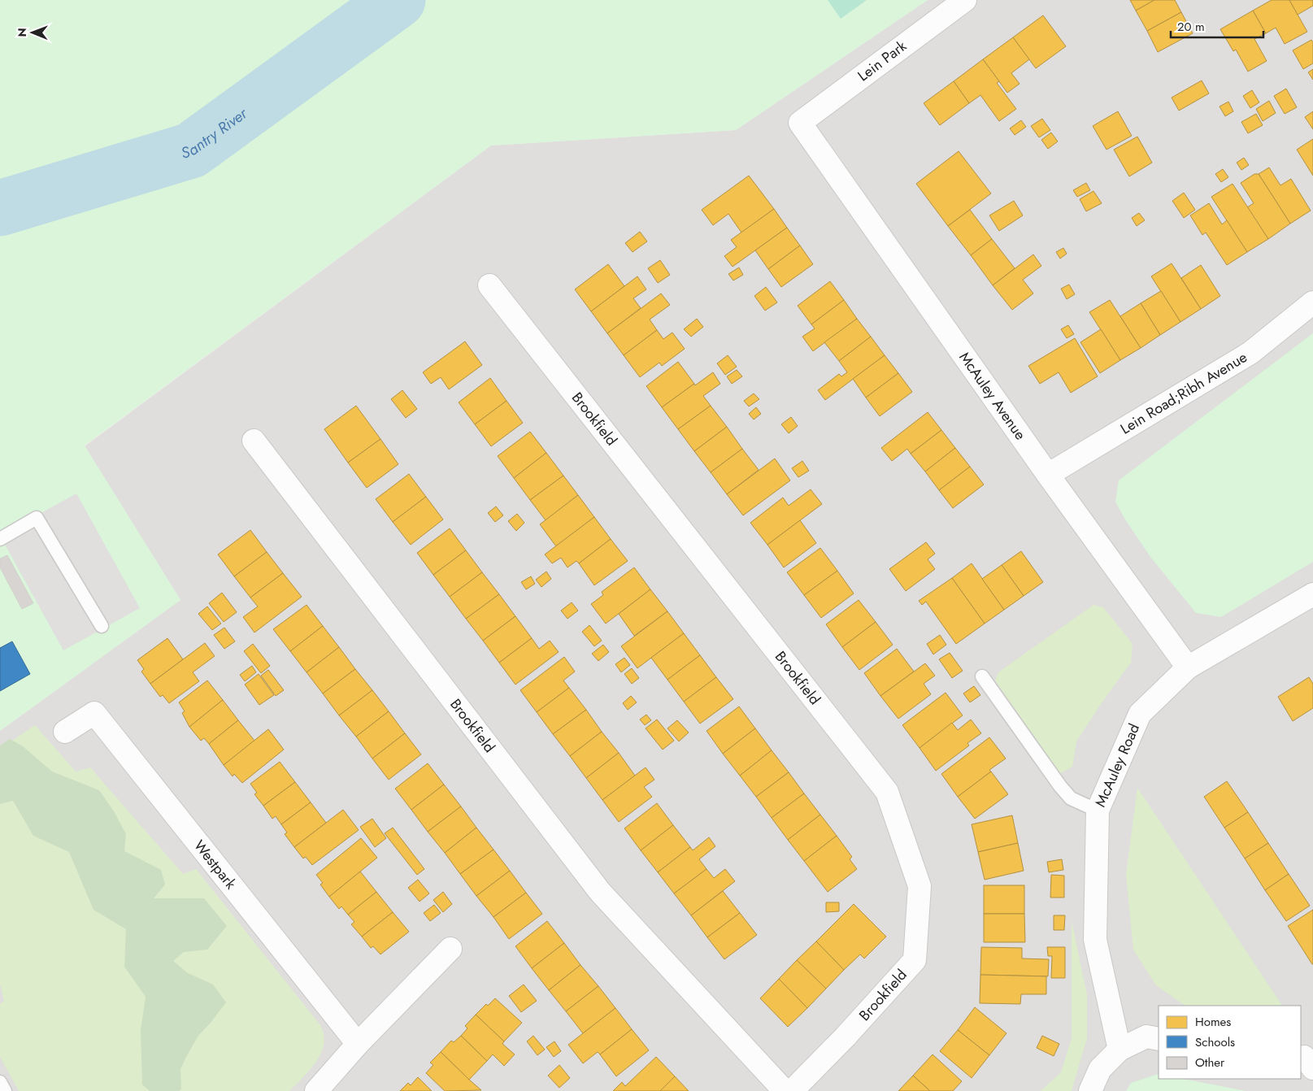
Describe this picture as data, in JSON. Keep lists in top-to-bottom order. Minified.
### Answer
{"streets":{"street":["Lein Park","Lein Road;Ribh Avenue","McAuley Avenue","Brookfield","McAuley Road","Westpark"]},"crossings":[["Lein Park","McAuley Avenue"],["Lein Road;Ribh Avenue","McAuley Avenue"],["McAuley Avenue","McAuley Road"]],"water":["Santry River"],"legend":["Homes","Schools","Other"],"scale_bar":"20 m","north":"left"}
